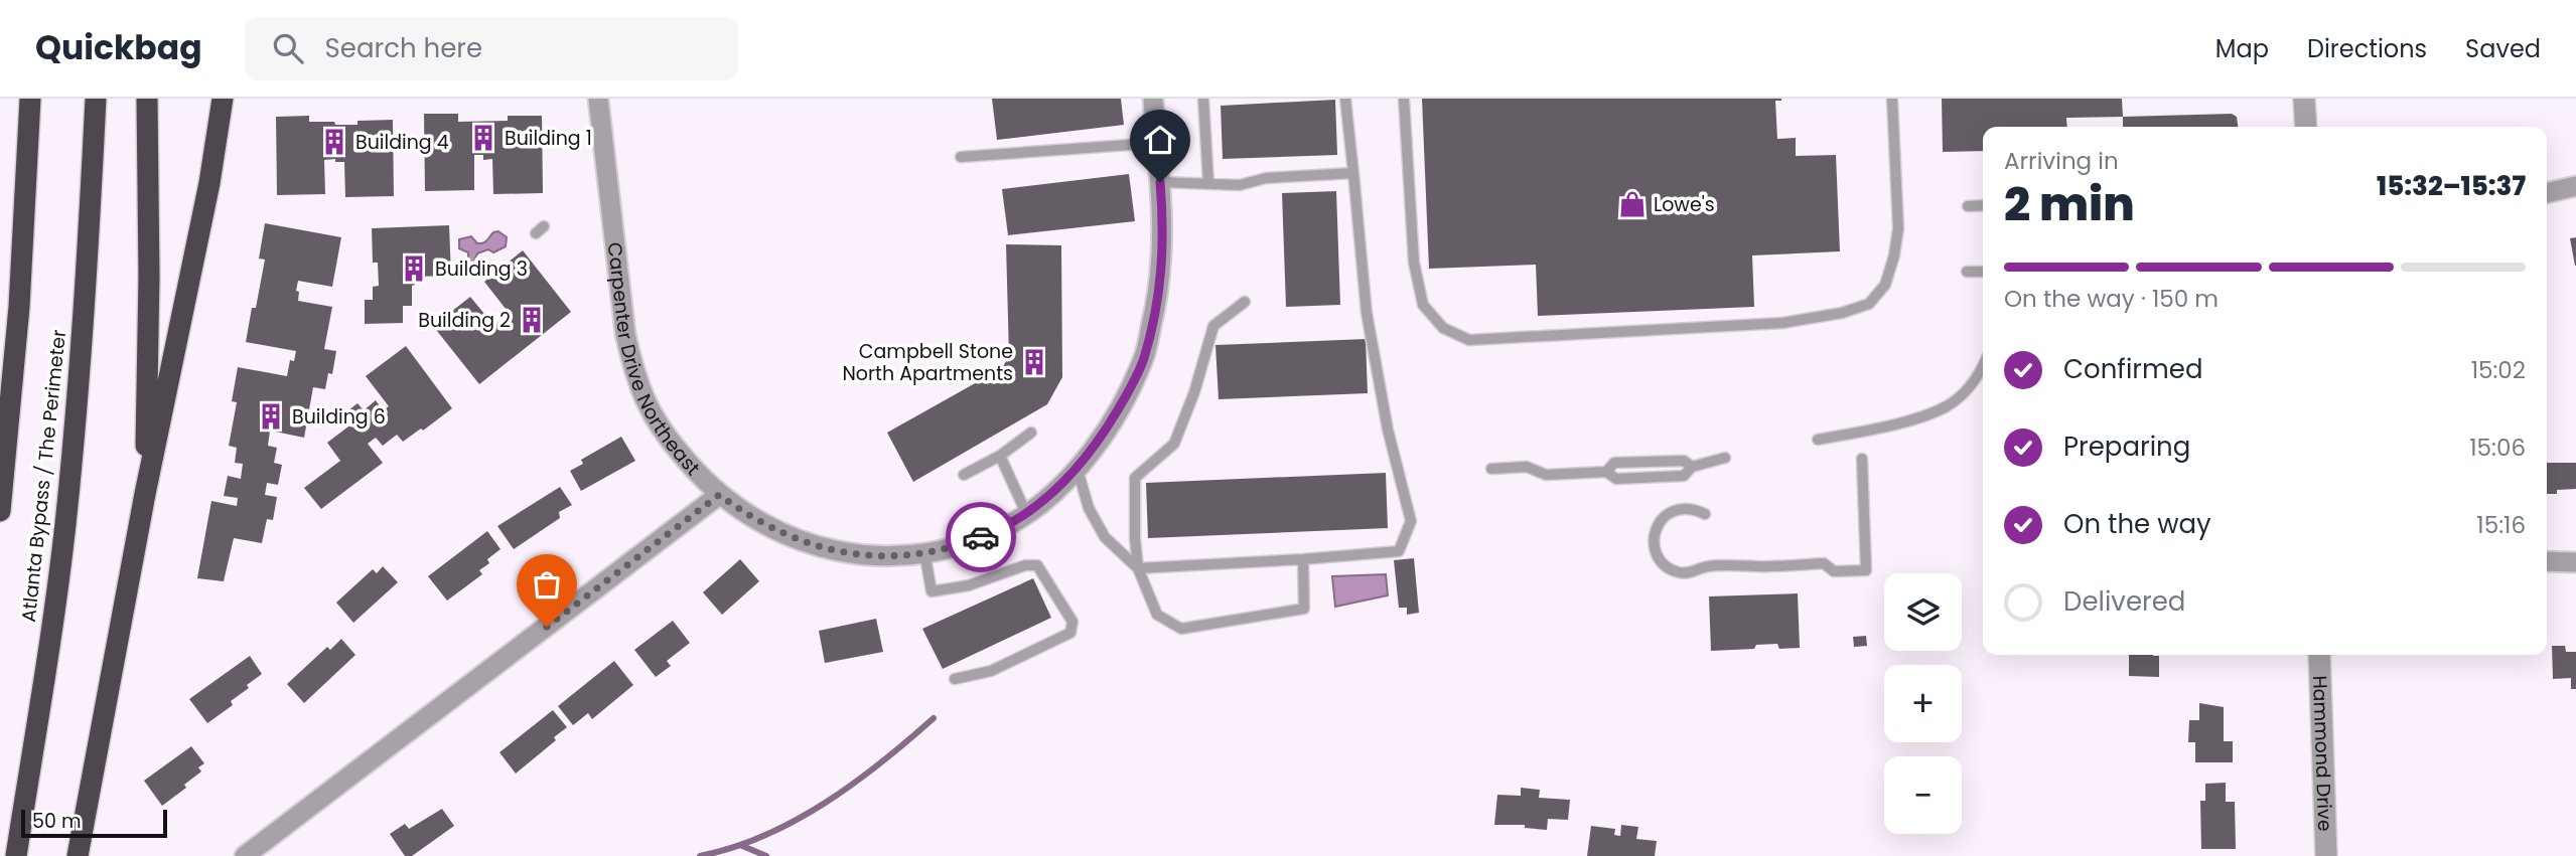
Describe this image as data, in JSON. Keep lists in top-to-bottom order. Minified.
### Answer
{"streets":{"highway":["Atlanta Bypass / The Perimeter"],"street":["Carpenter Drive Northeast","Hammond Drive"]},"places":{"building":["Building 1","Building 4","Building 3","Building 2","Campbell Stone North Apartments","Building 6"],"shop":["Lowe's"]},"scale_bar":"50 m","page":{"header":"Quickbag","search":"Search here","nav":["Map","Directions","Saved"],"heading":["2 min","Arriving in","15:32–15:37"],"bar":"On the way · 150 m","list":[["Confirmed","15:02"],["Preparing","15:06"],["On the way","15:16"],"Delivered"],"map_buttons":["+","−"],"scale":"50 m"}}
